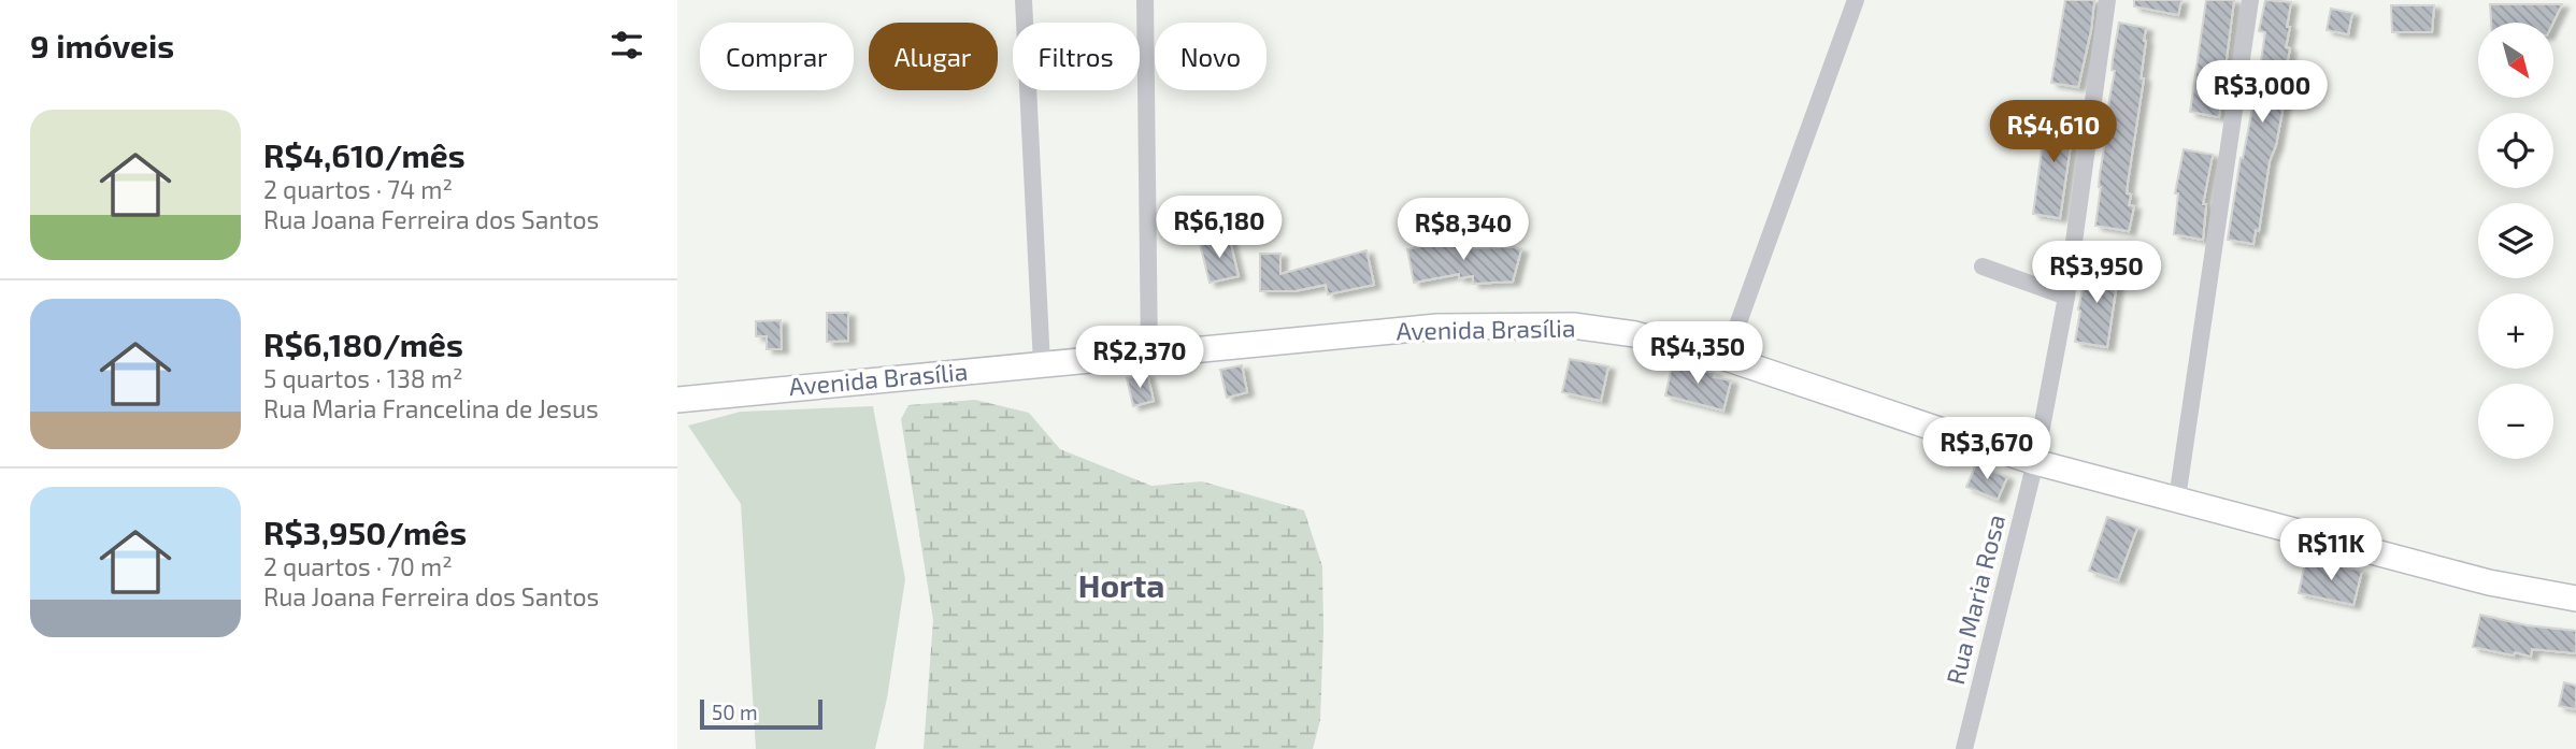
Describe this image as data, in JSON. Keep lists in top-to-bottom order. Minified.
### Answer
{"streets":{"main road":["Avenida Brasília"],"street":["Rua Maria Rosa"]},"crossings":[["Avenida Brasília","Rua Maria Rosa"]],"districts":["Horta"],"scale_bar":"50 m","north":"bottom right","page":{"heading":"9 imóveis","map_buttons":["+","−"],"chip":["Comprar","Alugar","Filtros","Novo"],"price":["R$3,000","R$4,610","R$6,180","R$8,340","R$3,950","R$4,350","R$2,370","R$3,670","R$11K"],"list":[{"name":"R$4,610/mês","note":"2 quartos · 74 m² · Rua Joana Ferreira dos Santos"},{"name":"R$6,180/mês","note":"5 quartos · 138 m² · Rua Maria Francelina de Jesus"},{"name":"R$3,950/mês","note":"2 quartos · 70 m² · Rua Joana Ferreira dos Santos"}],"scale":"50 m"}}
